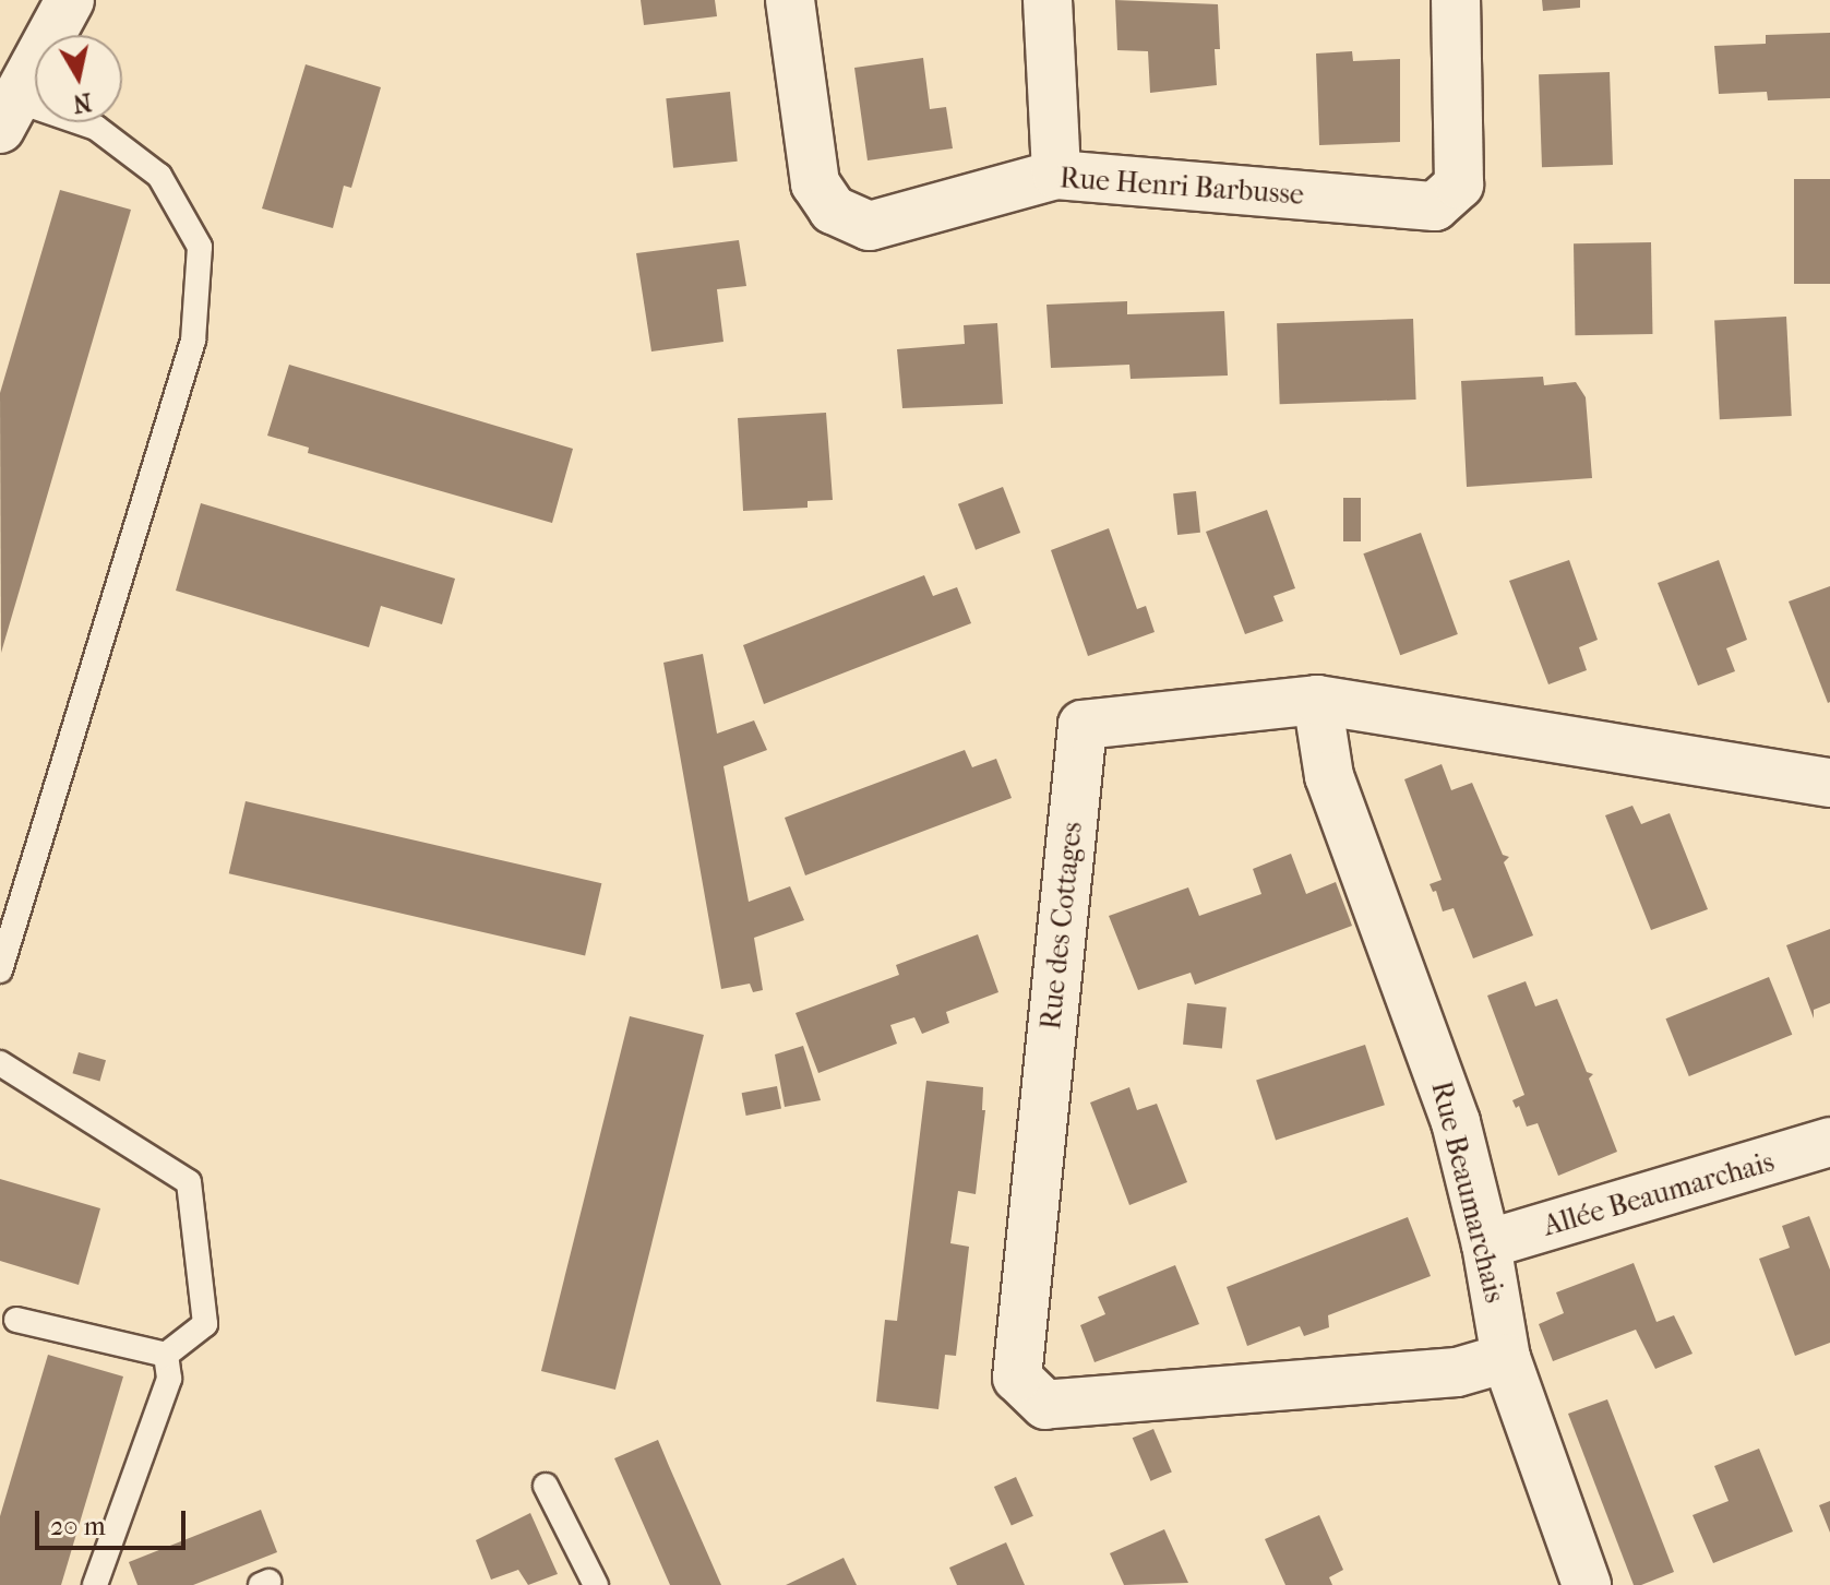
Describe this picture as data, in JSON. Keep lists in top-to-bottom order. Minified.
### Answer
{"streets":{"street":["Rue Henri Barbusse","Rue des Cottages","Rue Beaumarchais","Allée Beaumarchais"]},"crossings":[["Rue des Cottages","Rue Beaumarchais"],["Rue Beaumarchais","Allée Beaumarchais"]],"scale_bar":"20 m","north":"bottom"}
